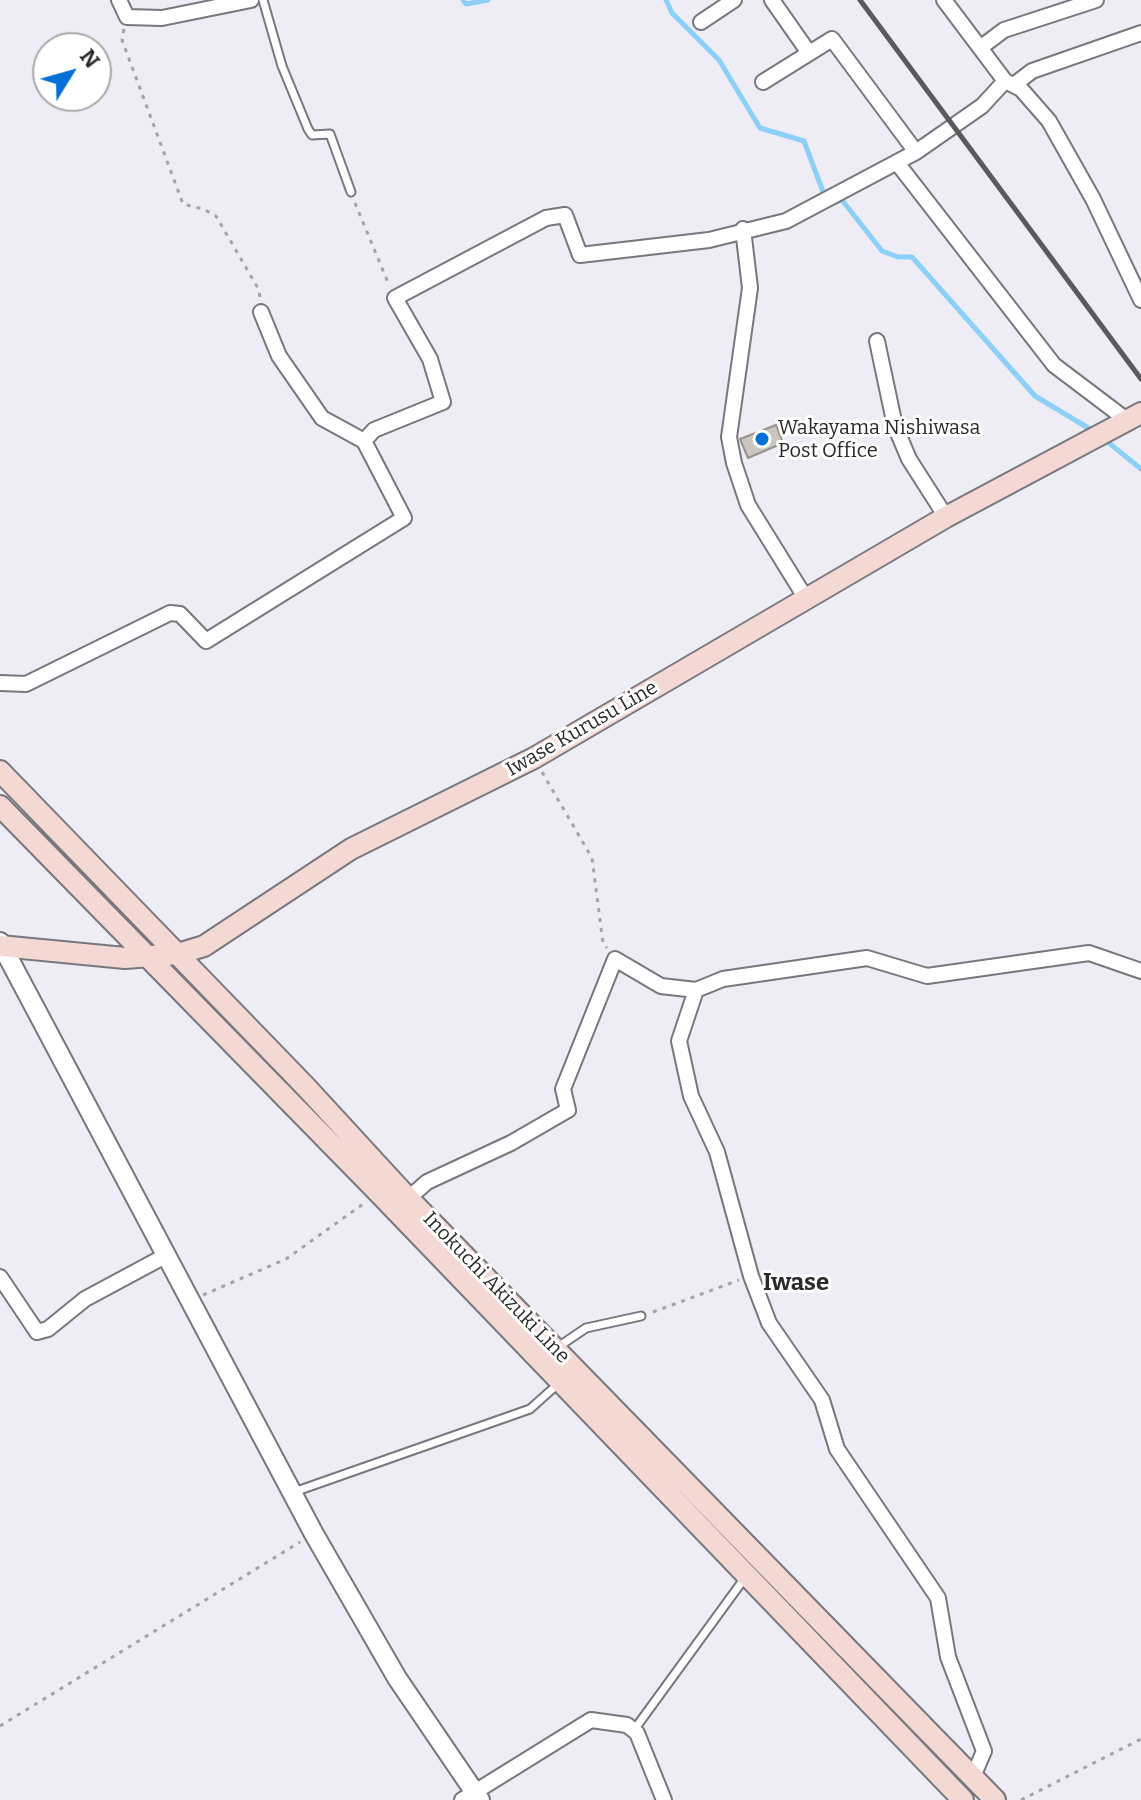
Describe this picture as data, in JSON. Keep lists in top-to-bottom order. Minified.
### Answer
{"streets":{"main road":["Iwase Kurusu Line","Inokuchi Akizuki Line"]},"crossings":[["Iwase Kurusu Line","Inokuchi Akizuki Line"]],"districts":["Iwase"],"places":["Wakayama Nishiwasa Post Office"],"north":"top right"}
